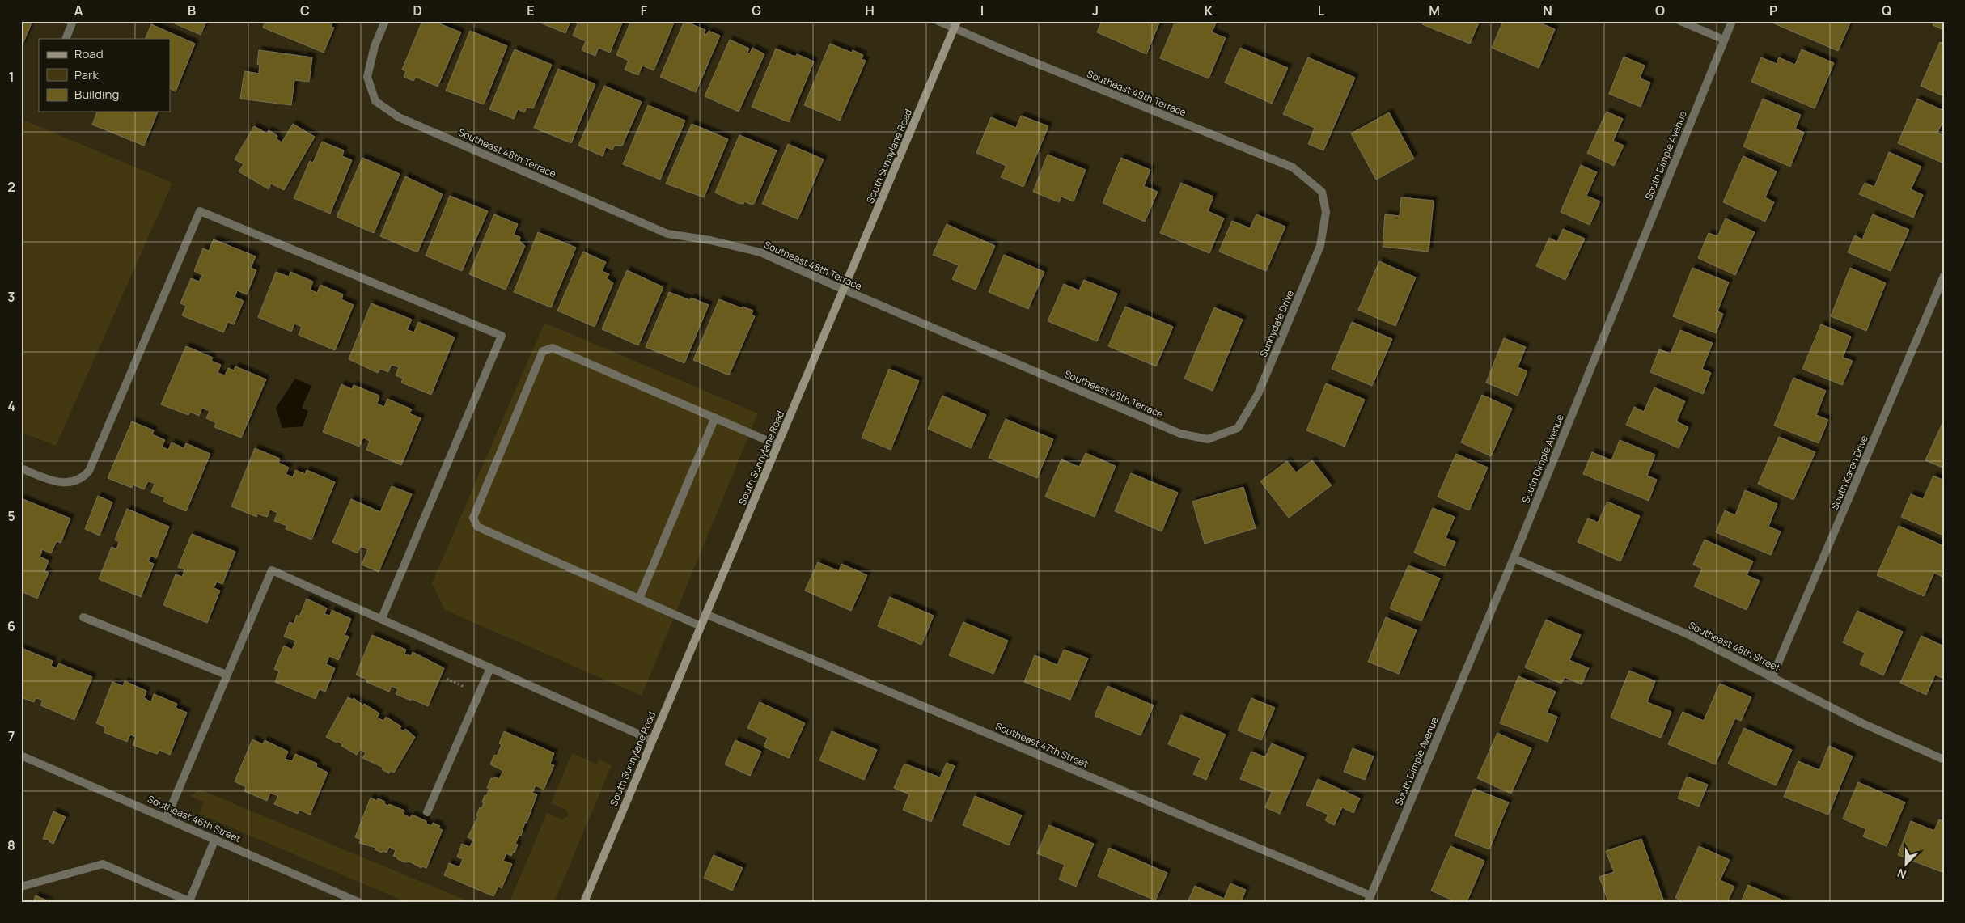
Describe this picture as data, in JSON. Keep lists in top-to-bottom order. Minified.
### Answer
{"streets":{"main road":["South Sunnylane Road"],"street":["Southeast 49th Terrace","Southeast 48th Terrace","South Dimple Avenue","Sunnydale Drive","South Karen Drive","Southeast 48th Street","Southeast 47th Street","Southeast 46th Street"]},"crossings":[["Southeast 49th Terrace","South Sunnylane Road"],["Southeast 49th Terrace","Sunnydale Drive"],["Southeast 48th Terrace","South Sunnylane Road"],["Southeast 48th Terrace","Sunnydale Drive"],["South Dimple Avenue","Southeast 48th Street"],["South Dimple Avenue","Southeast 47th Street"],["South Sunnylane Road","Southeast 47th Street"],["South Karen Drive","Southeast 48th Street"]],"legend":["Road","Park","Building"],"north":"bottom left","grid":{"columns":["A","B","C","D","E","F","G","H","I","J","K","L","M","N","O","P","Q"],"rows":["1","2","3","4","5","6","7","8"]}}
